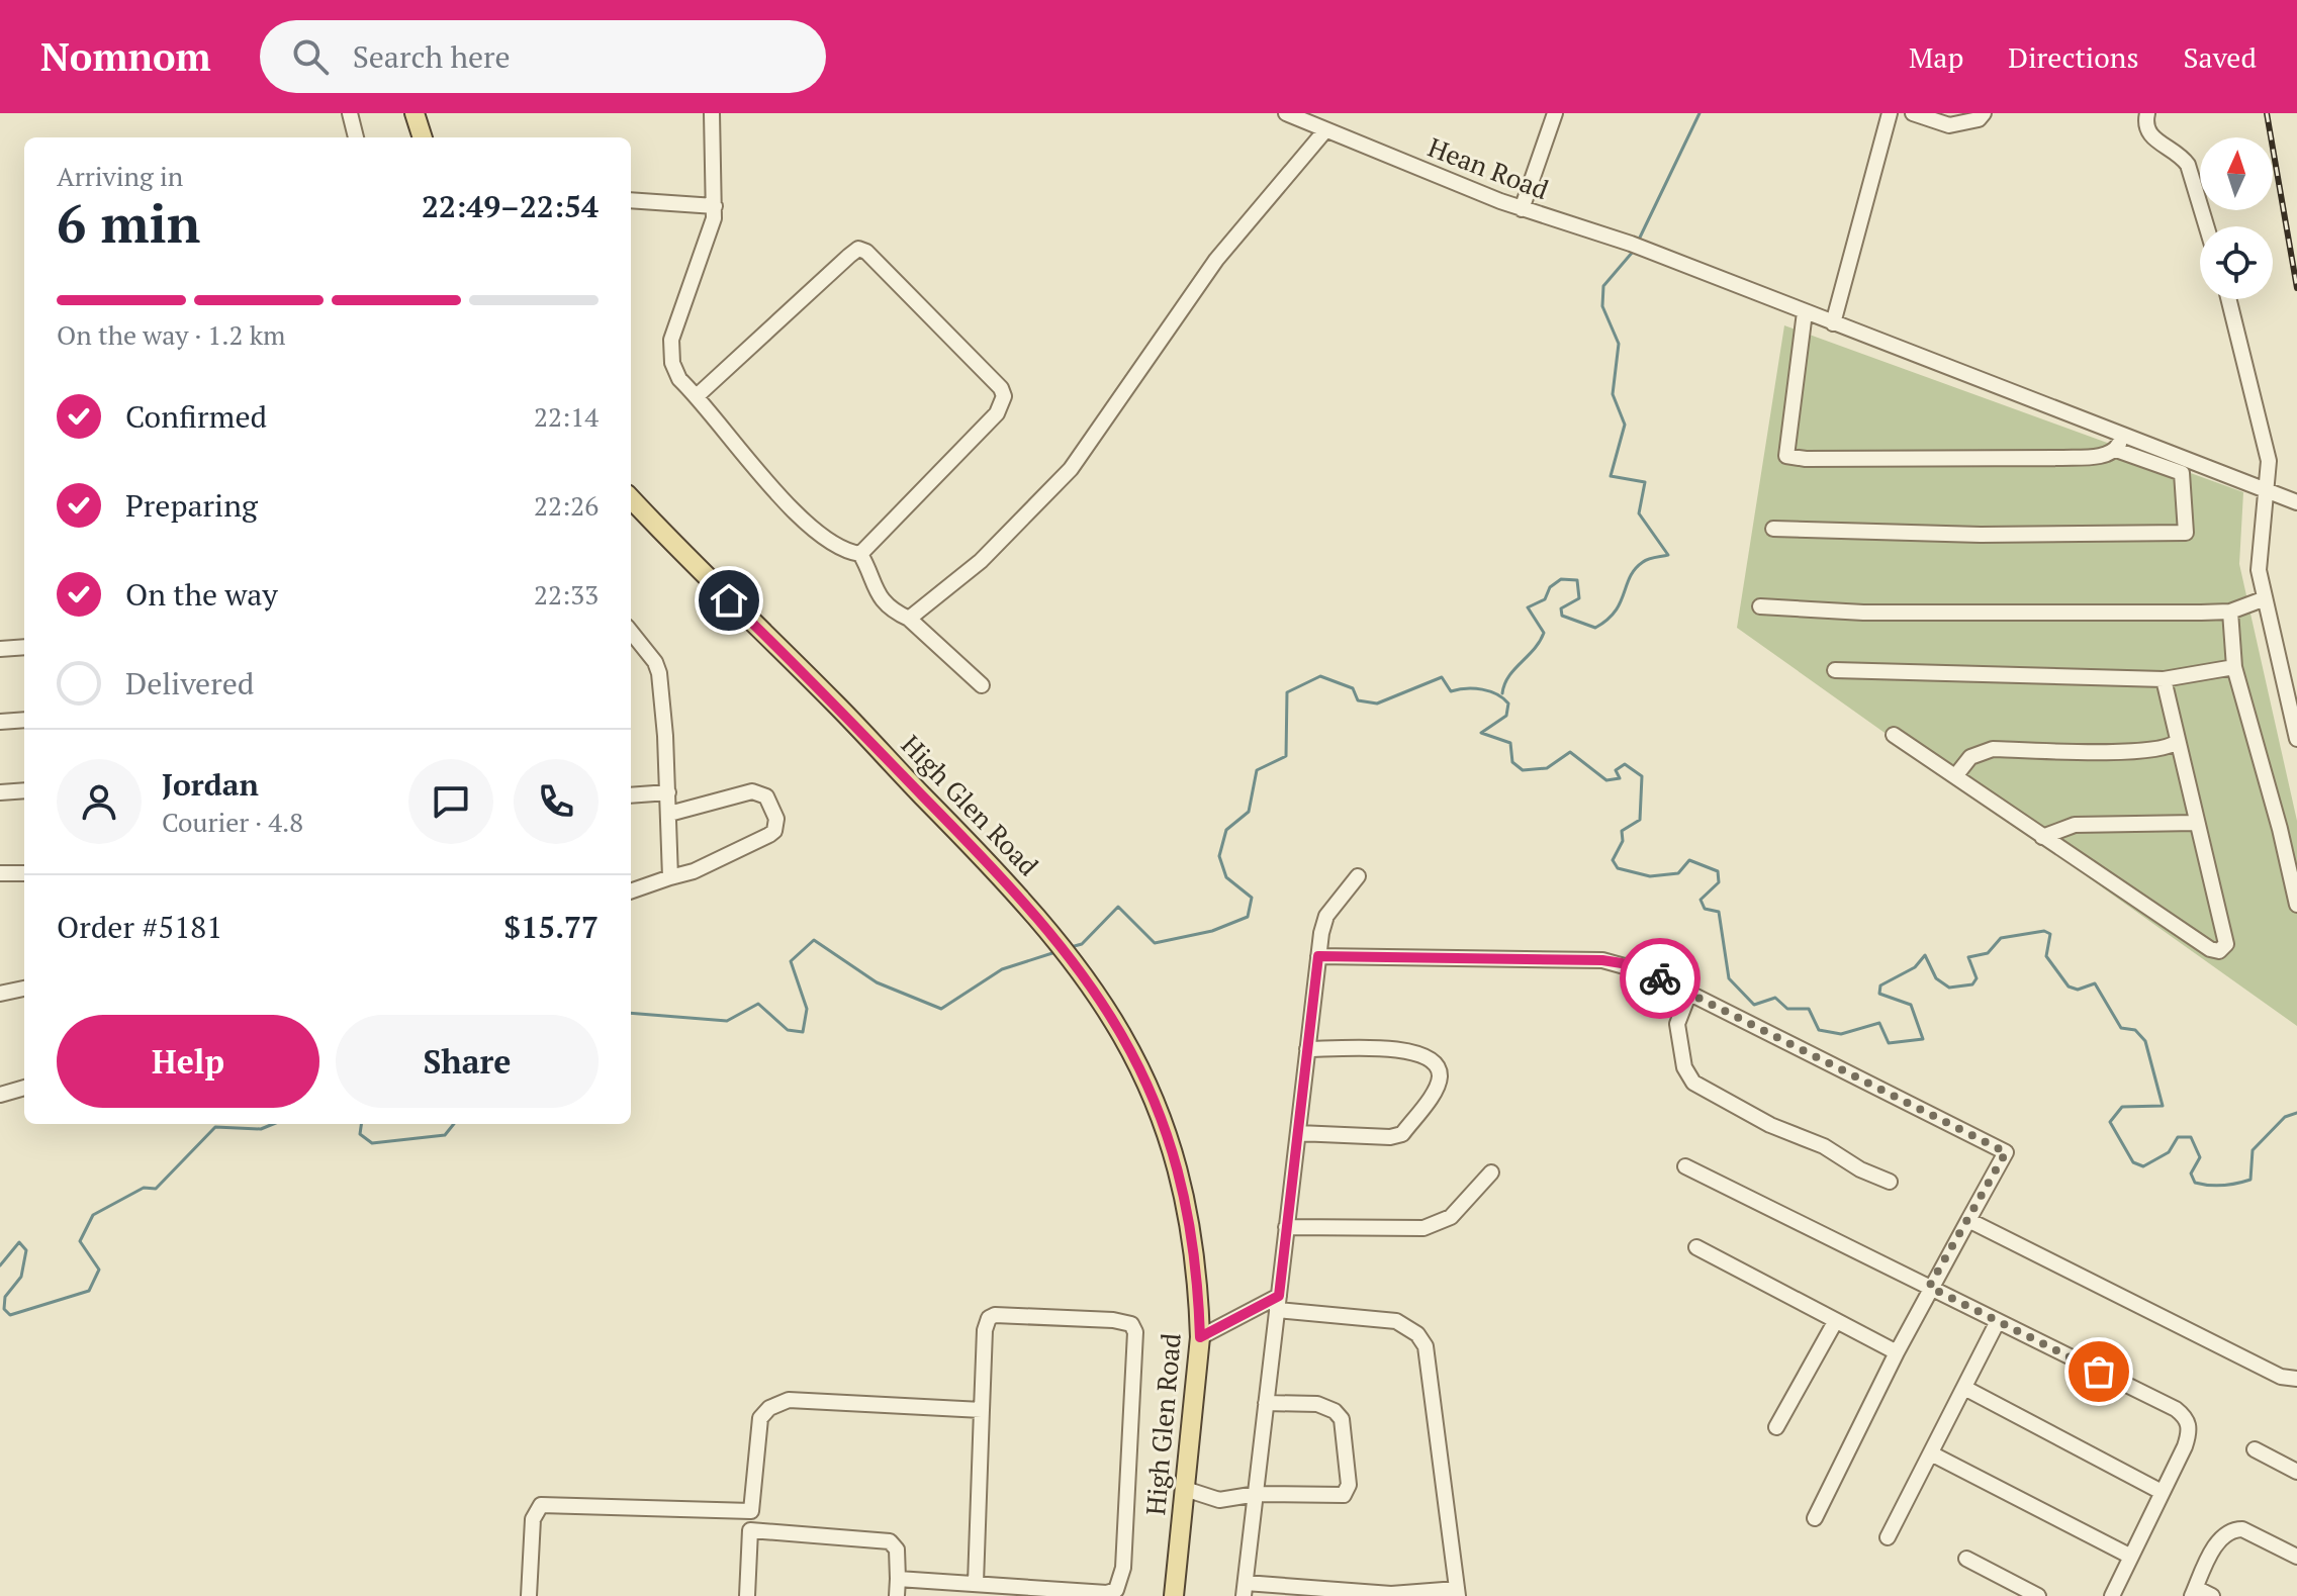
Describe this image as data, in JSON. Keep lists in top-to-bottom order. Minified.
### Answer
{"streets":{"main road":["High Glen Road"],"street":["Hean Road"]},"north":"top","page":{"header":"Nomnom","search":"Search here","nav":["Map","Directions","Saved"],"heading":["6 min","Arriving in","22:49–22:54"],"panel":["Jordan","Courier · 4.8","Order #5181","$15.77"],"bar":"On the way · 1.2 km","list":[["Confirmed","22:14"],["Preparing","22:26"],["On the way","22:33"],"Delivered"],"buttons":["Help","Share"]}}
